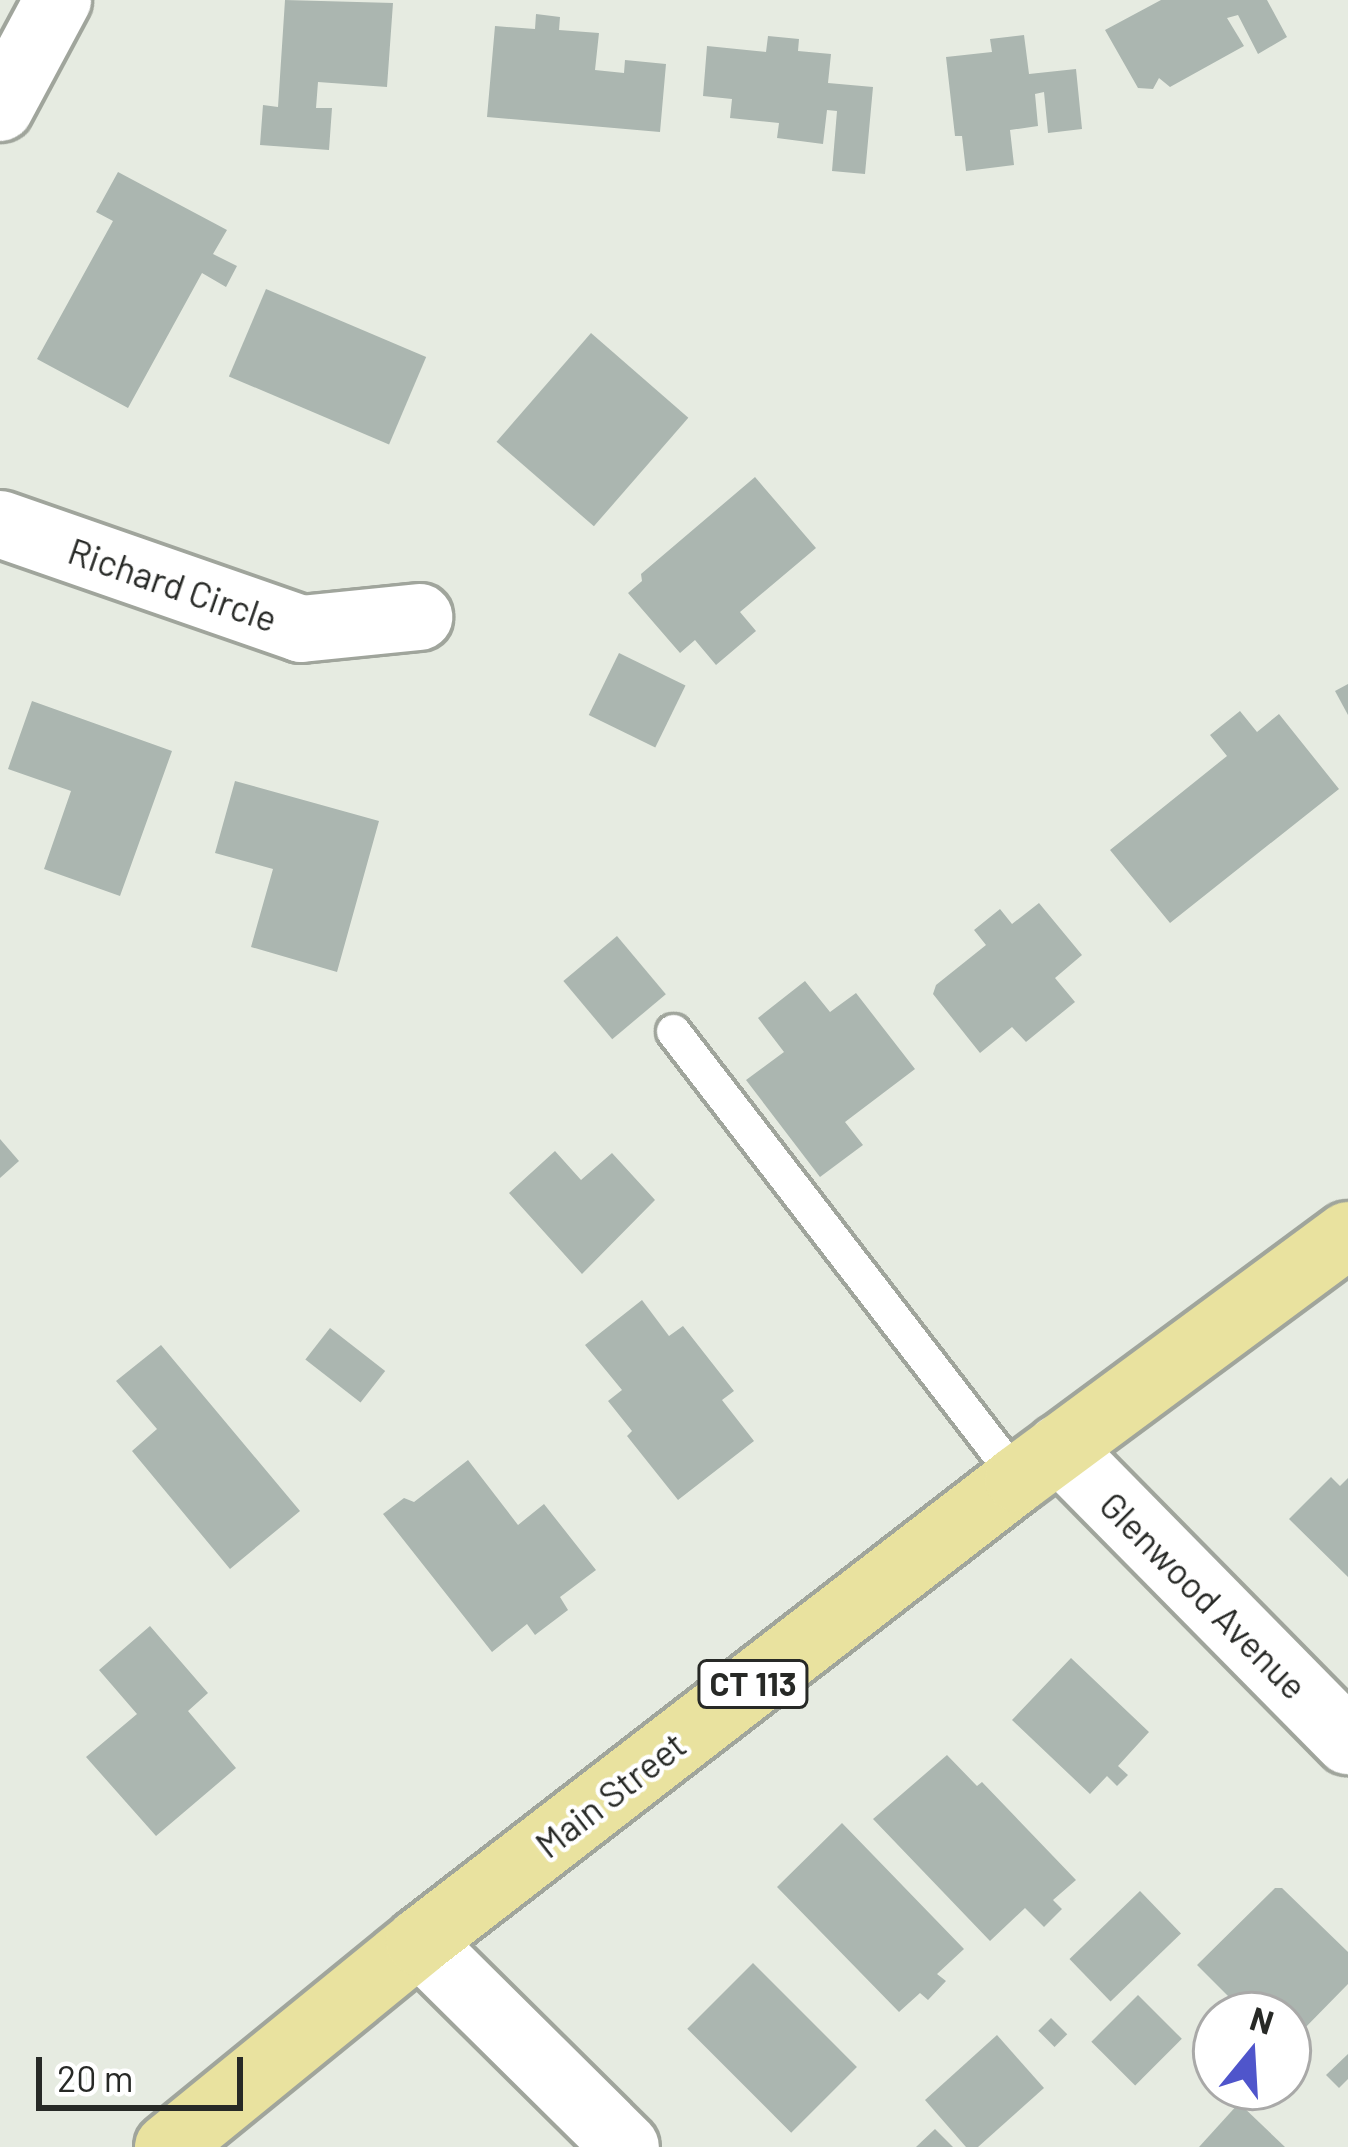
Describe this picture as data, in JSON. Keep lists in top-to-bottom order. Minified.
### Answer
{"streets":{"main road":["CT 113","Main Street"],"street":["Richard Circle","Glenwood Avenue"]},"crossings":[["Glenwood Avenue","Main Street"]],"scale_bar":"20 m","north":"top"}
